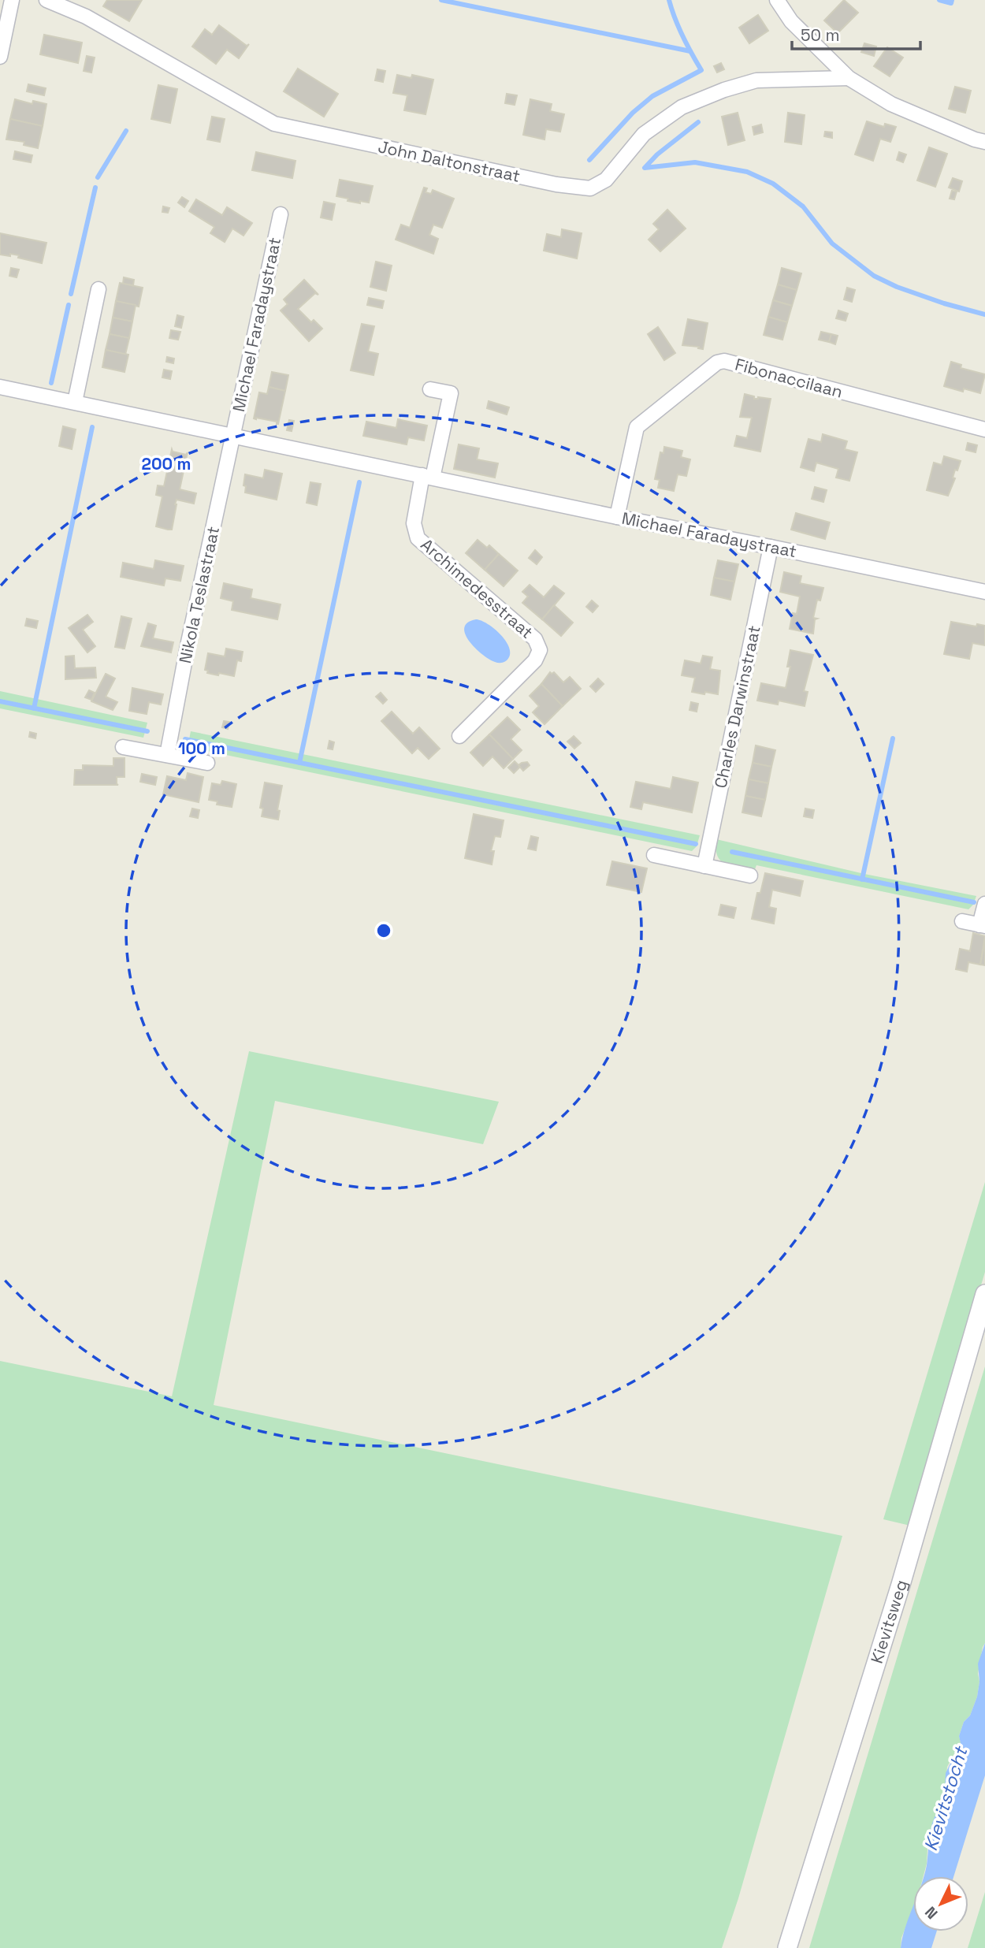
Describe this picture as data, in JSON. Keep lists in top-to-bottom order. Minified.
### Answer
{"streets":{"street":["John Daltonstraat","Michael Faradaystraat","Fibonaccilaan","Archimedesstraat","Nikola Teslastraat","Charles Darwinstraat","Kievitsweg"]},"crossings":[["Michael Faradaystraat","Fibonaccilaan"],["Michael Faradaystraat","Archimedesstraat"],["Michael Faradaystraat","Nikola Teslastraat"],["Michael Faradaystraat","Charles Darwinstraat"]],"water":["Kievitstocht"],"scale_bar":"50 m","north":"bottom left","rings":["200 m","100 m"]}
